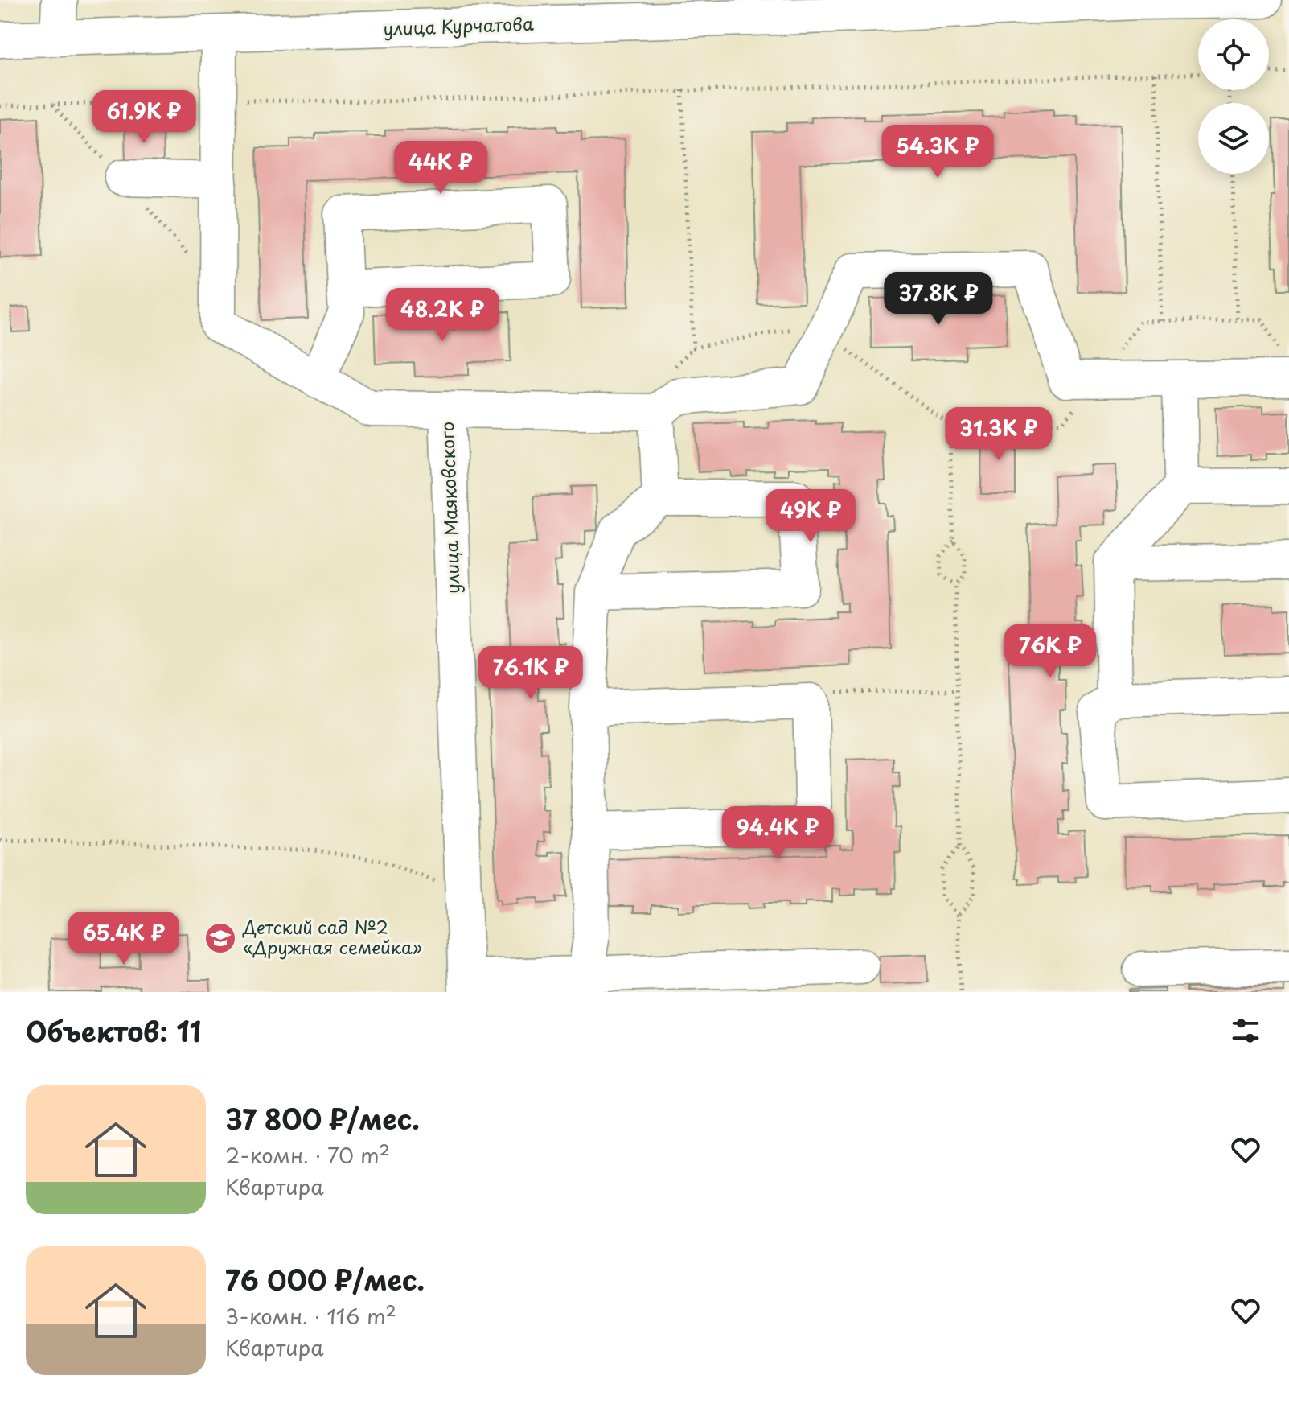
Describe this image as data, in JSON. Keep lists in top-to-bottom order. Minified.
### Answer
{"streets":{"street":["улица Курчатова","улица Маяковского"]},"crossings":[["улица Курчатова","улица Маяковского"]],"places":{"school or university":["Детский сад №2 «Дружная семейка»"]},"page":{"price":["61.9K ₽","54.3K ₽","44K ₽","37.8K ₽","48.2K ₽","31.3K ₽","49K ₽","76K ₽","76.1K ₽","94.4K ₽","65.4K ₽"],"heading":"Объектов: 11","list":[{"name":"37 800 ₽/мес.","note":"2-комн. · 70 m² · Квартира"},{"name":"76 000 ₽/мес.","note":"3-комн. · 116 m² · Квартира"}]}}
